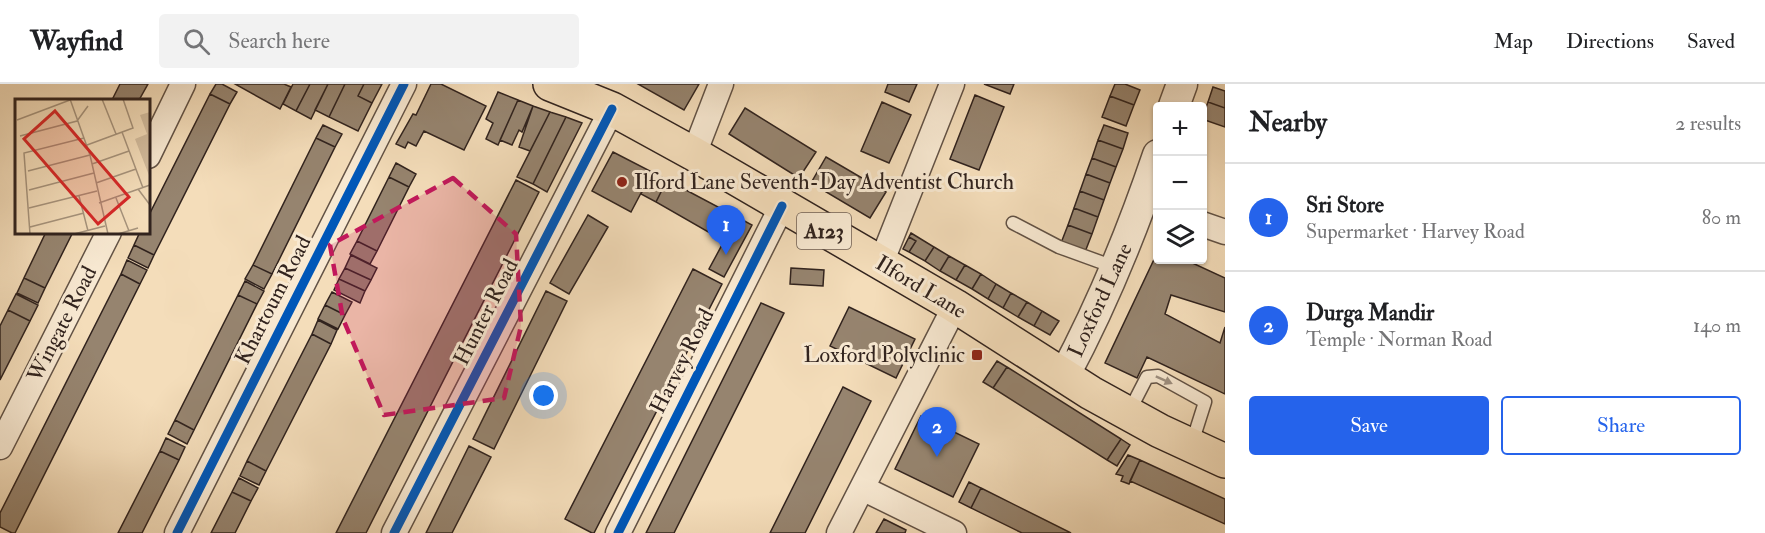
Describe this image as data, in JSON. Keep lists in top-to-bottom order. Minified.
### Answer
{"streets":{"main road":["A123","Ilford Lane"],"street":["Khartoum Road","Loxford Lane","Hunter Road","Wingate Road","Harvey Road"]},"crossings":[["Ilford Lane","Loxford Lane"],["Ilford Lane","Hunter Road"],["Ilford Lane","Harvey Road"]],"places":{"other":["Ilford Lane Seventh-Day Adventist Church"],"transit":["Loxford Polyclinic"]},"page":{"header":"Wayfind","search":"Search here","nav":["Map","Directions","Saved"],"heading":["Nearby","2 results"],"map_buttons":["+","−"],"list":[{"mark":"1","name":"Sri Store","note":"Supermarket · Harvey Road","value":"80 m"},{"mark":"2","name":"Durga Mandir","note":"Temple · Norman Road","value":"140 m"}],"pins":["1","2"],"buttons":["Save","Share"]}}
